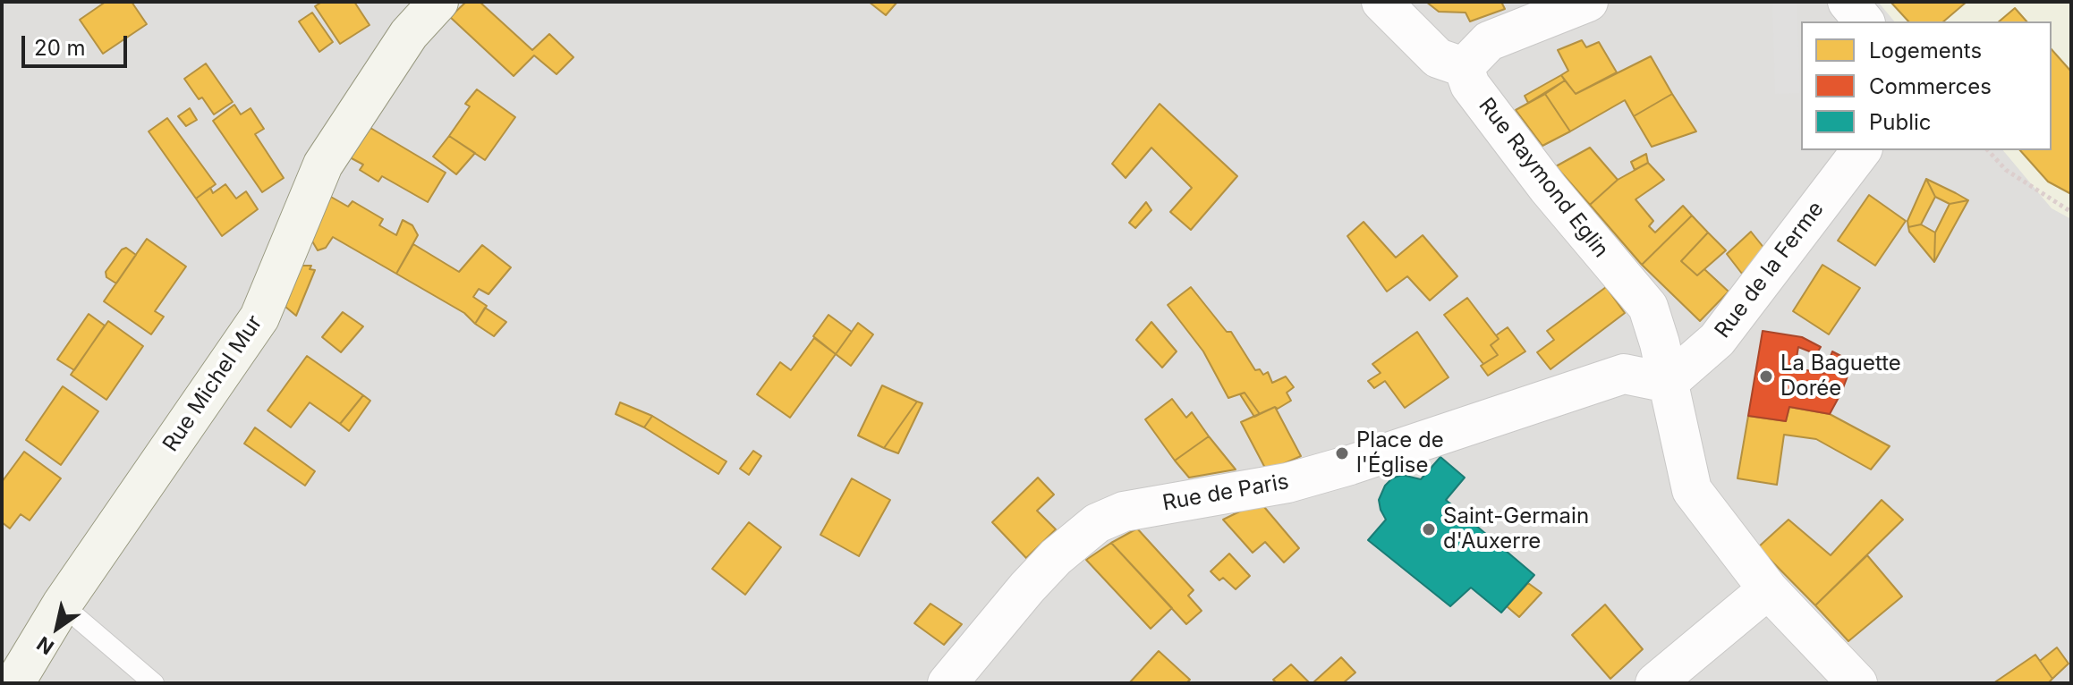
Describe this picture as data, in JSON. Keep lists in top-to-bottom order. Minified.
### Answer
{"streets":{"street":["Rue Raymond Eglin","Rue de la Ferme","Rue Michel Mur","Rue de Paris"]},"crossings":[["Rue Raymond Eglin","Rue de la Ferme"],["Rue Raymond Eglin","Rue de Paris"],["Rue de la Ferme","Rue de Paris"]],"places":["La Baguette Dorée","Place de l'Église","Saint-Germain d'Auxerre"],"legend":["Logements","Commerces","Public"],"scale_bar":"20 m","north":"bottom left"}
